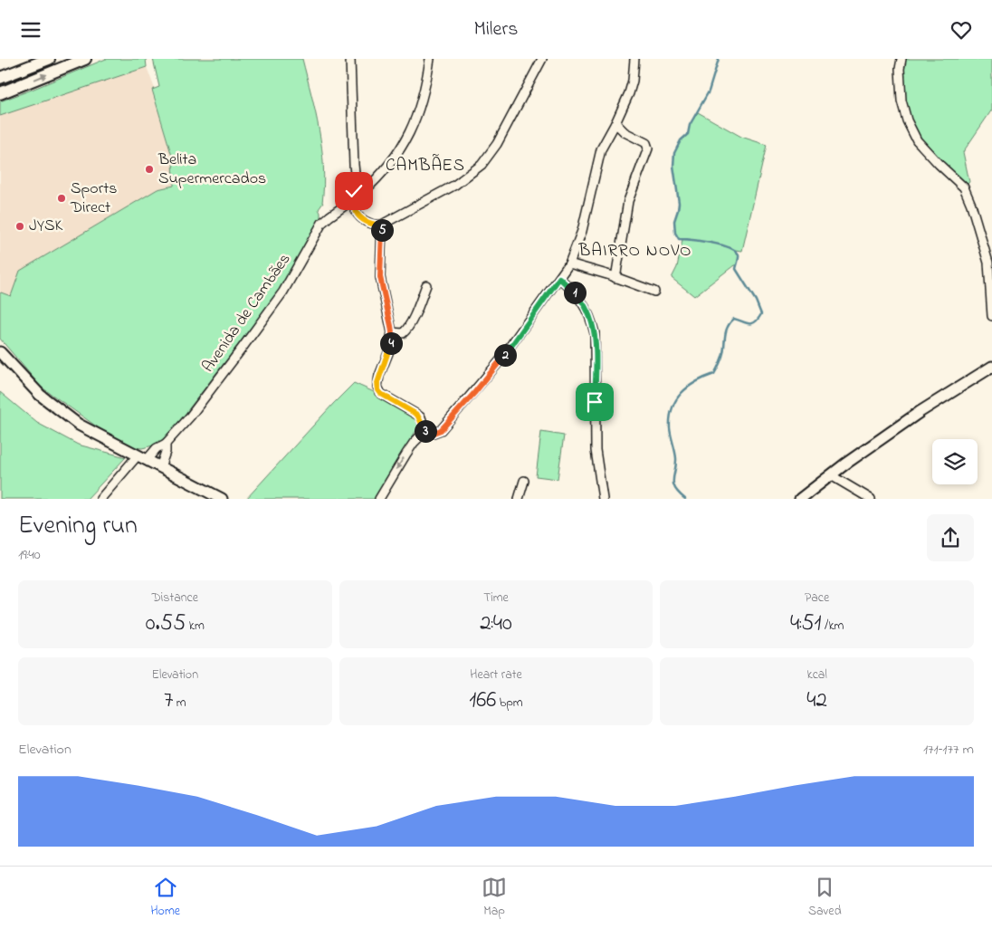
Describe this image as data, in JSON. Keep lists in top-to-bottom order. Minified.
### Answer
{"streets":{"street":["Avenida de Cambães"]},"districts":["CAMBÃES","BAIRRO NOVO"],"places":["Belita Supermercados","Sports Direct","JYSK"],"page":{"header":"Milers","pins":["5","1","4","2","3"],"heading":["Evening run","19:40"],"stats":[["Distance","0.55 km"],["Time","2:40"],["Pace","4:51 /km"],["Elevation","7 m"],["Heart rate","166 bpm"],["kcal","42"]],"chart":["Elevation","171–177 m"],"tabs":["Home","Map","Saved"]}}
